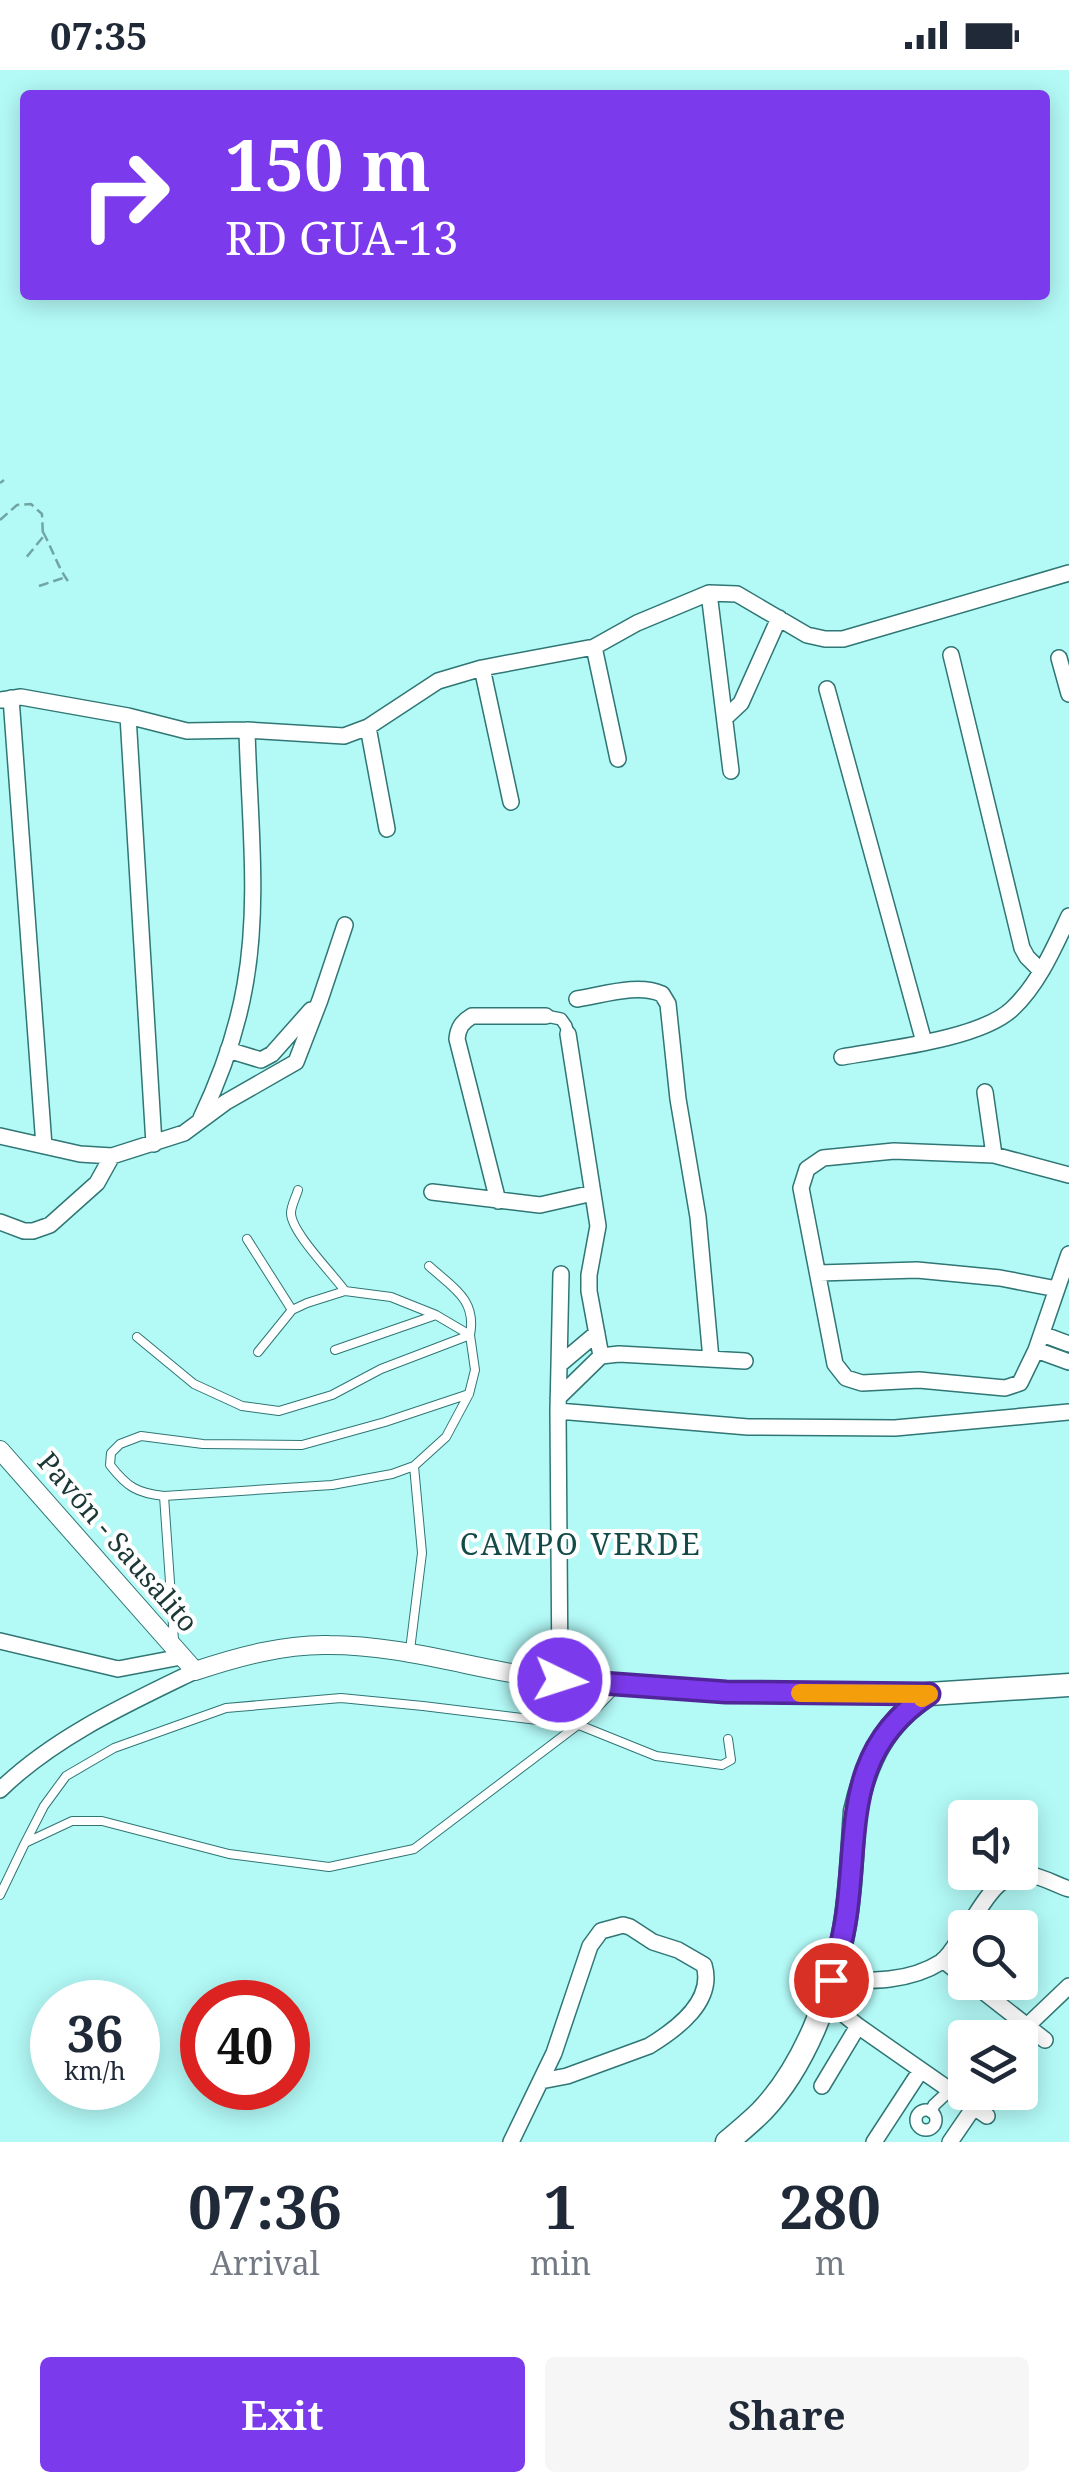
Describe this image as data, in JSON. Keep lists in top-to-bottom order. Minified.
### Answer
{"streets":{"street":["Pavón - Sausalito"]},"districts":["CAMPO VERDE"],"page":{"status":"07:35","turn":["150 m","RD GUA-13"],"speed":"36 km/h","limit":"40","eta":["07:36","Arrival","1","min","280","m"],"buttons":["Exit","Share"]}}
